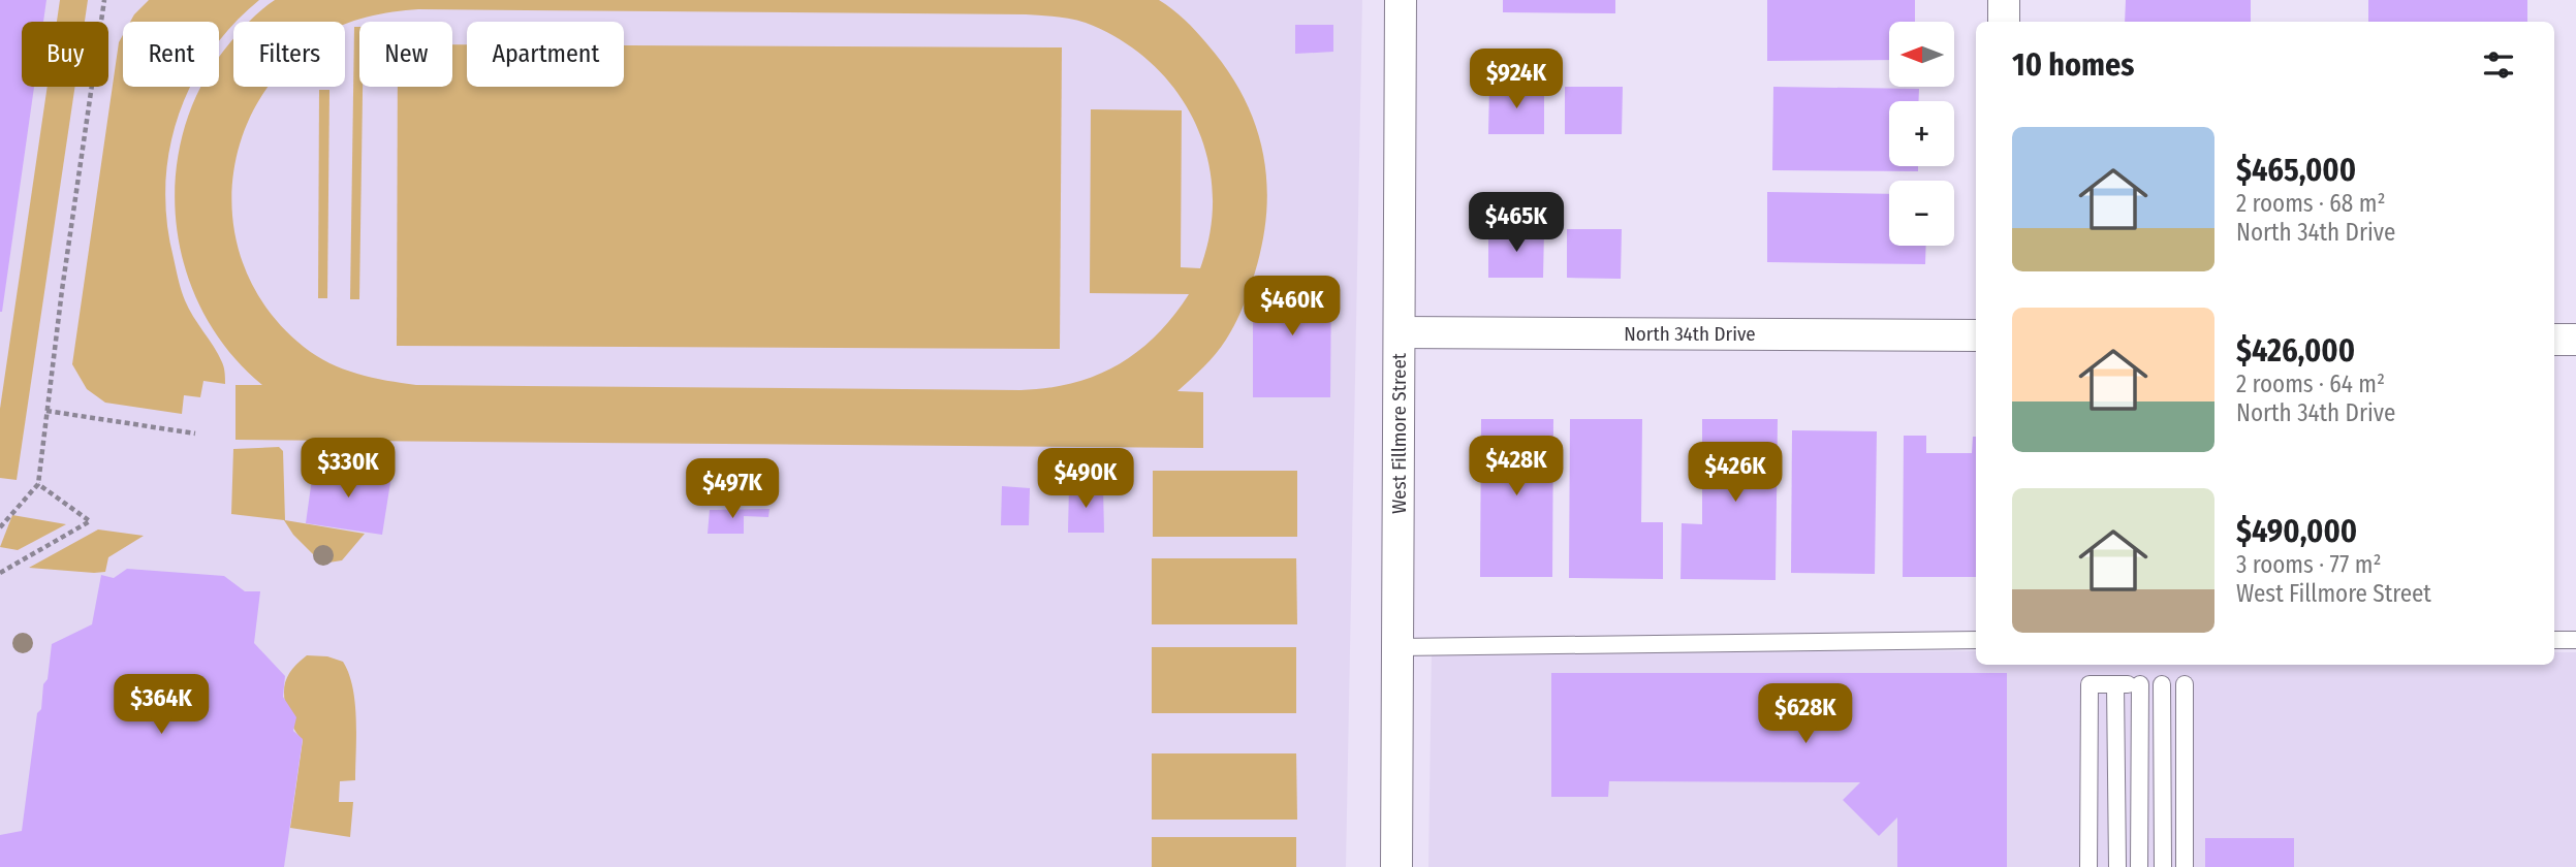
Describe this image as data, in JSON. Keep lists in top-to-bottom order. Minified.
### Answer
{"streets":{"street":["North 34th Drive","West Fillmore Street"]},"crossings":[["North 34th Drive","West Fillmore Street"]],"north":"left","page":{"map_buttons":["+","−"],"chip":["Buy","Rent","Filters","New","Apartment"],"heading":"10 homes","price":["$924K","$465K","$460K","$428K","$330K","$426K","$490K","$497K","$364K","$628K"],"list":[{"name":"$465,000","note":"2 rooms · 68 m² · North 34th Drive"},{"name":"$426,000","note":"2 rooms · 64 m² · North 34th Drive"},{"name":"$490,000","note":"3 rooms · 77 m² · West Fillmore Street"}]}}
